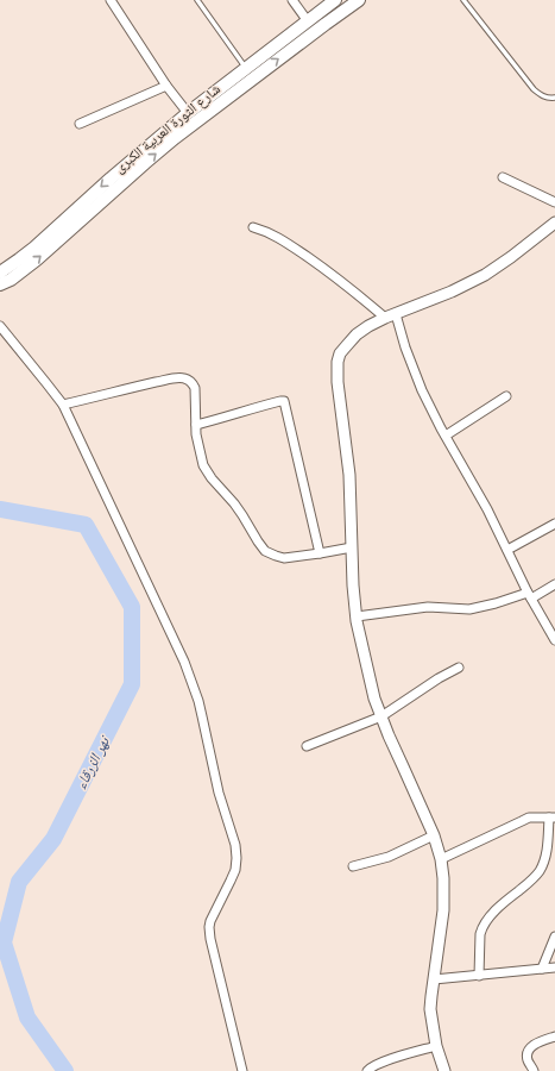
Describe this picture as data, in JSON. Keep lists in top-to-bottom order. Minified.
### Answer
{"streets":{"main road":["شارع الثورة العربية الكبرى"]},"water":["نهر الزرقاء"]}
